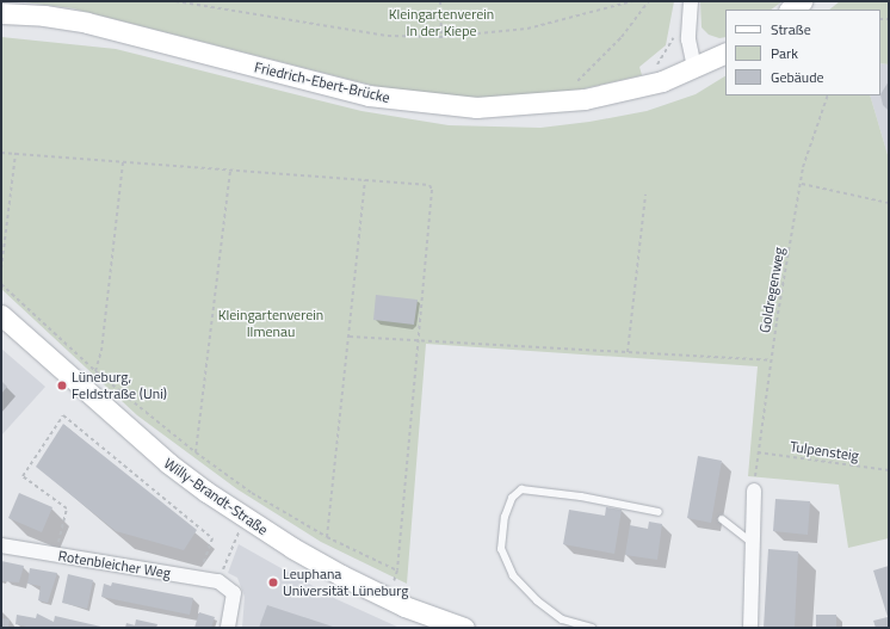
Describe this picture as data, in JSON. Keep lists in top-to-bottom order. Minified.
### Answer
{"streets":{"main road":["Friedrich-Ebert-Brücke","Willy-Brandt-Straße"],"street":["Rotenbleicher Weg"],"path":["Goldregenweg","Tulpensteig"]},"crossings":[["Goldregenweg","Tulpensteig"]],"parks":["Kleingartenverein In der Kiepe","Kleingartenverein Ilmenau"],"places":["Lüneburg, Feldstraße (Uni)","Leuphana Universität Lüneburg"],"legend":["Straße","Park","Gebäude"]}
